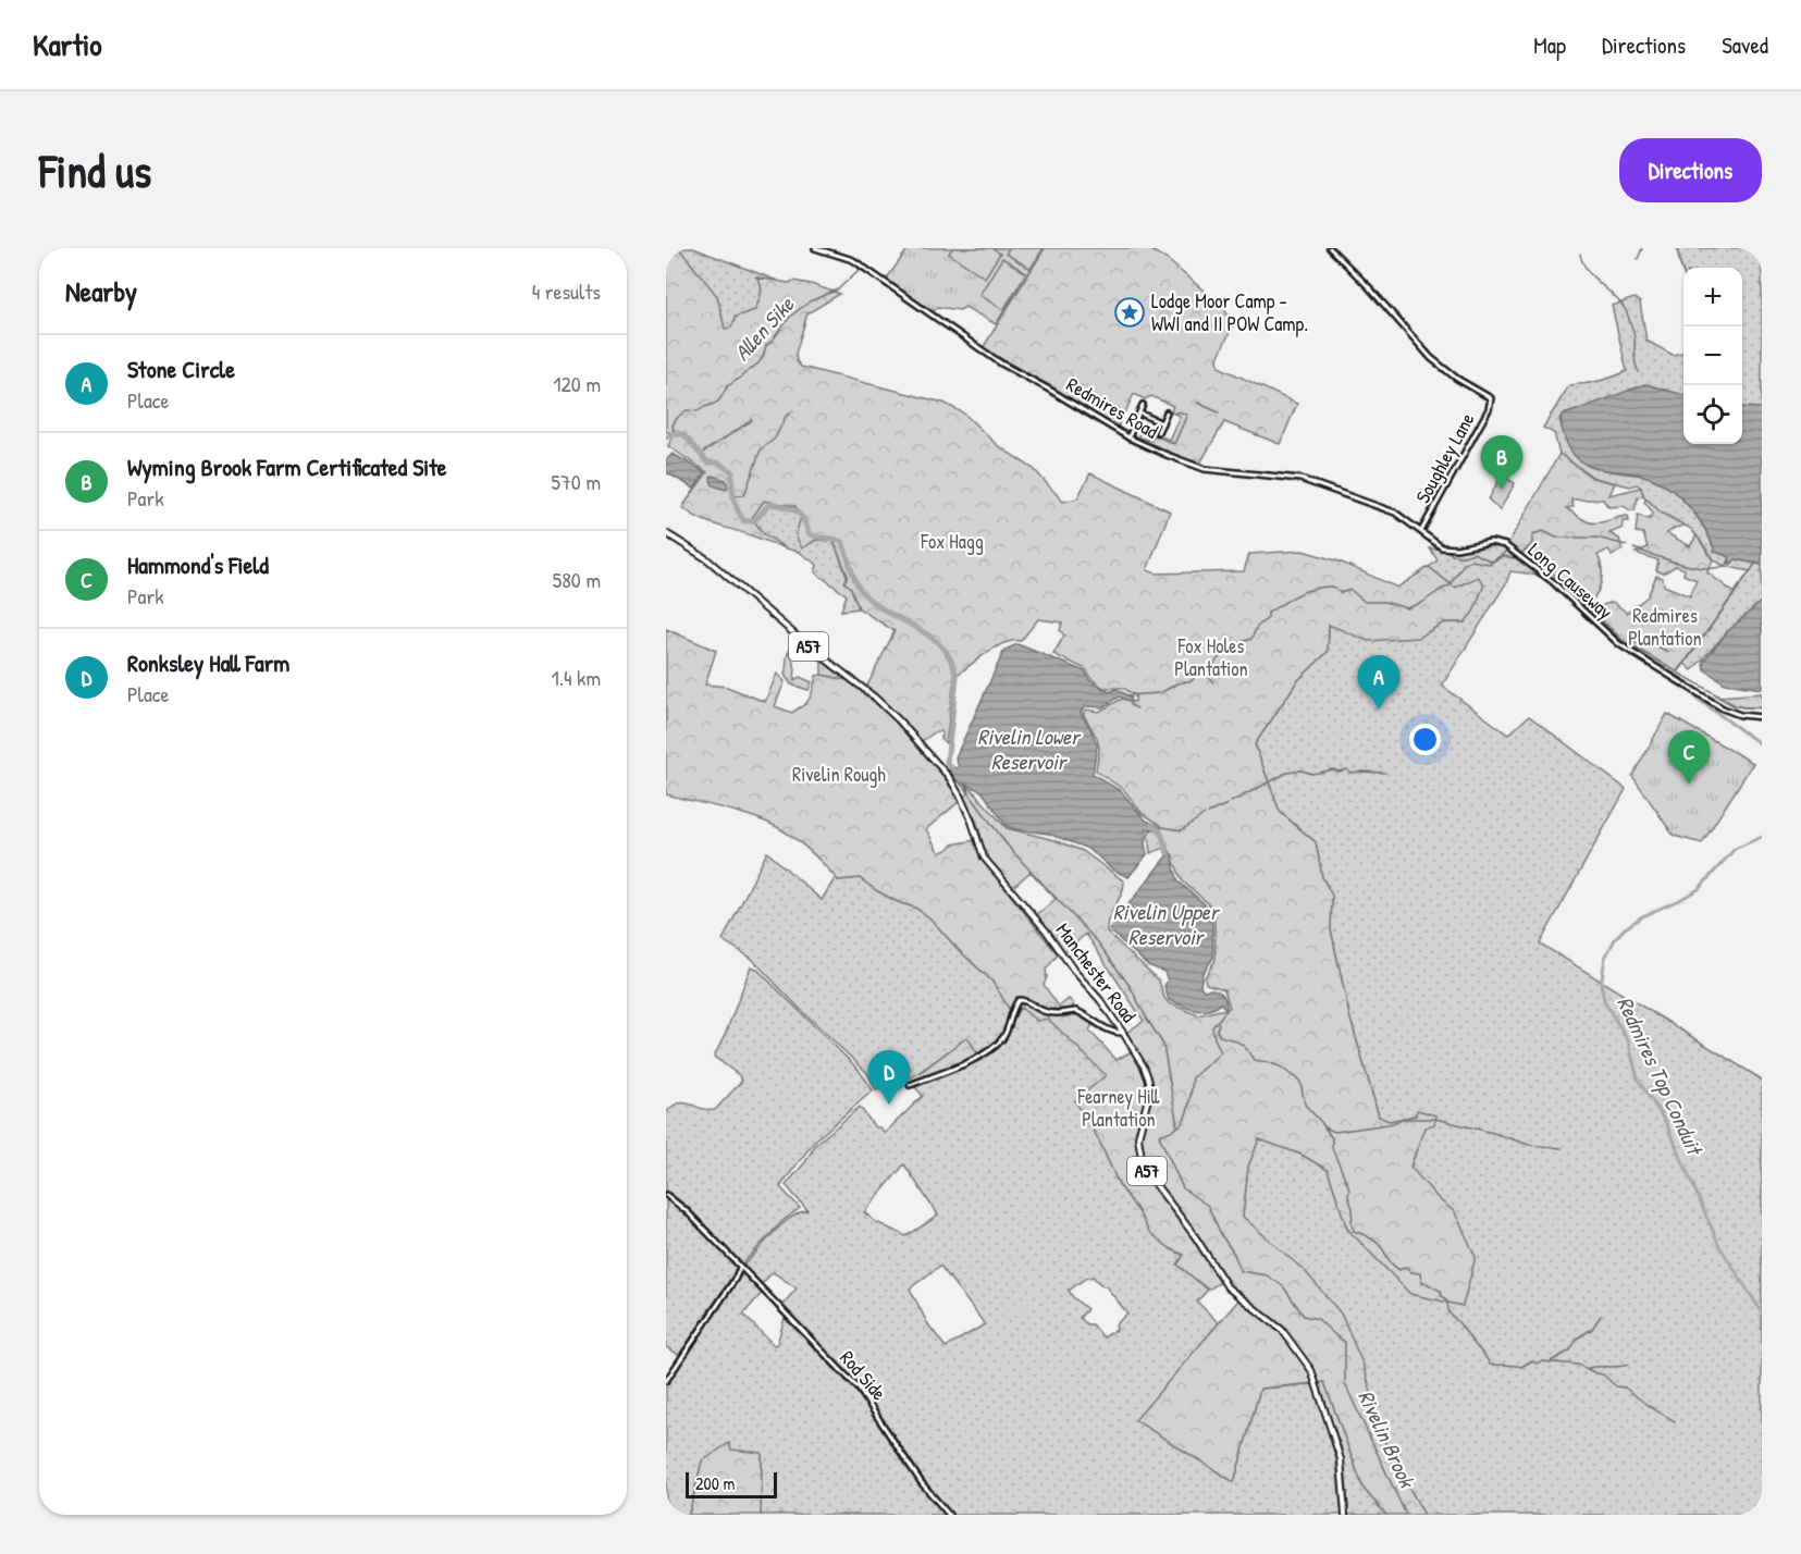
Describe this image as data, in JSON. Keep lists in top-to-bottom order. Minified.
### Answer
{"streets":{"main road":["A57","Manchester Road"],"street":["Redmires Road","Soughley Lane","Long Causeway","Rod Side"]},"crossings":[["Redmires Road","Soughley Lane"],["Redmires Road","Long Causeway"],["Soughley Lane","Long Causeway"]],"water":["Allen Sike","Rivelin Lower Reservoir","Rivelin Upper Reservoir","Redmires Top Conduit","Rivelin Brook"],"parks":["Fox Hagg","Redmires Plantation","Fox Holes Plantation","Rivelin Rough","Fearney Hill Plantation"],"places":{"place":["Lodge Moor Camp - WWI and II POW Camp."]},"scale_bar":"200 m","page":{"header":"Kartio","nav":["Map","Directions","Saved"],"buttons":"Directions","title":"Find us","heading":["Nearby","4 results"],"map_buttons":["+","−"],"list":[{"mark":"A","name":"Stone Circle","note":"Place","value":"120 m"},{"mark":"B","name":"Wyming Brook Farm Certificated Site","note":"Park","value":"570 m"},{"mark":"C","name":"Hammond's Field","note":"Park","value":"580 m"},{"mark":"D","name":"Ronksley Hall Farm","note":"Place","value":"1.4 km"}],"pins":["B","A","C","D"],"scale":"200 m"}}
